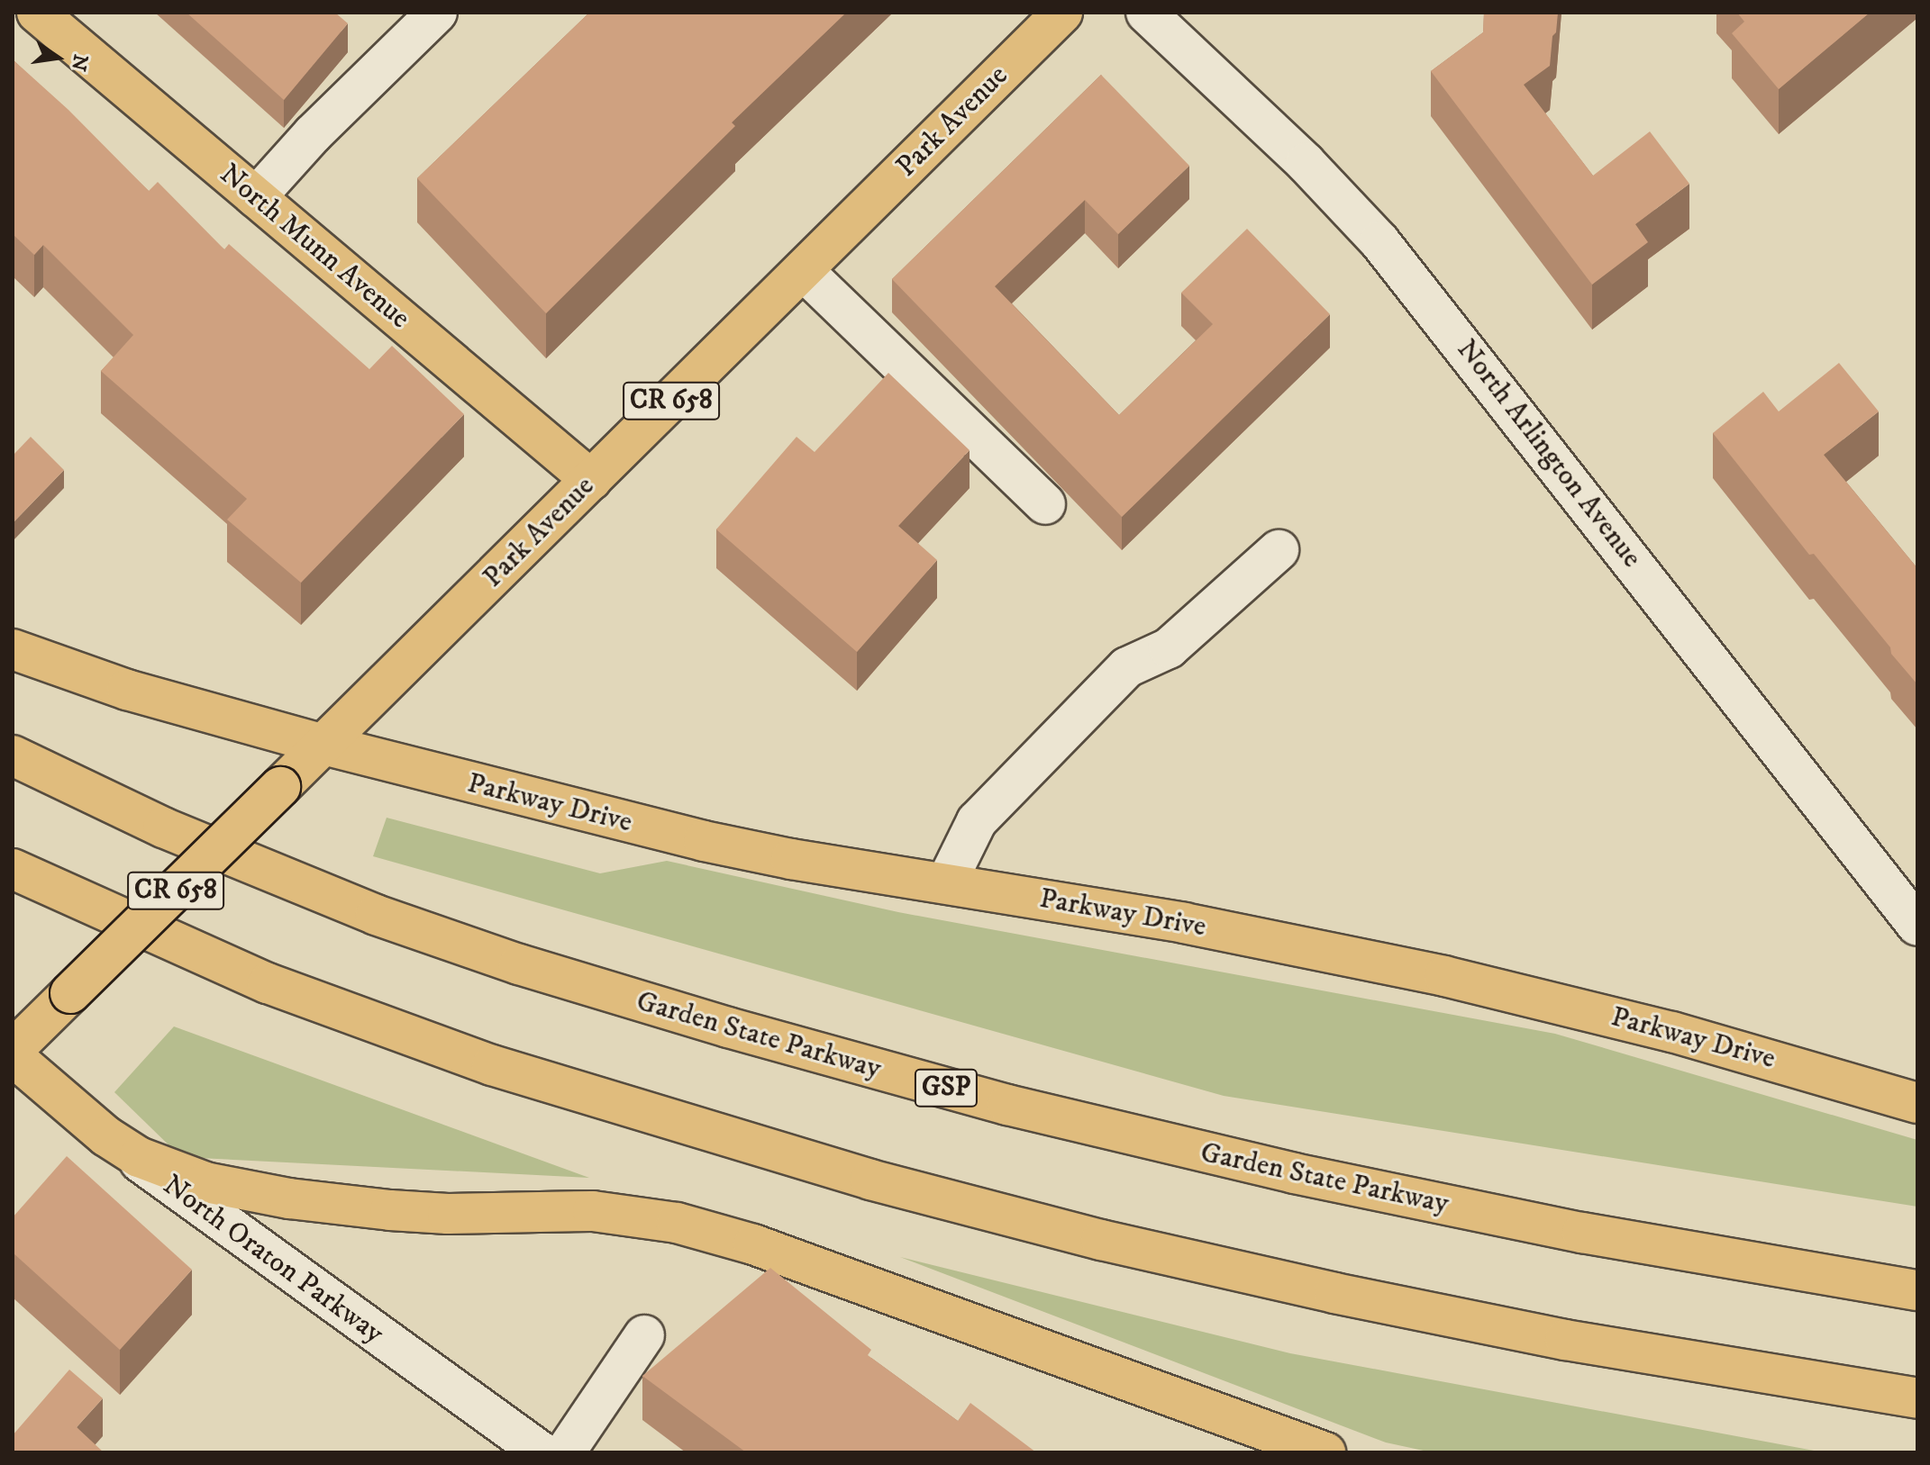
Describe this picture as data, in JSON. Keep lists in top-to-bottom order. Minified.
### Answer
{"streets":{"main road":["Park Avenue","North Munn Avenue","CR 658","Parkway Drive","Garden State Parkway","GSP","North Oraton Parkway"],"street":["North Arlington Avenue"]},"crossings":[["Park Avenue","North Munn Avenue"],["Park Avenue","Parkway Drive"]],"north":"right"}
